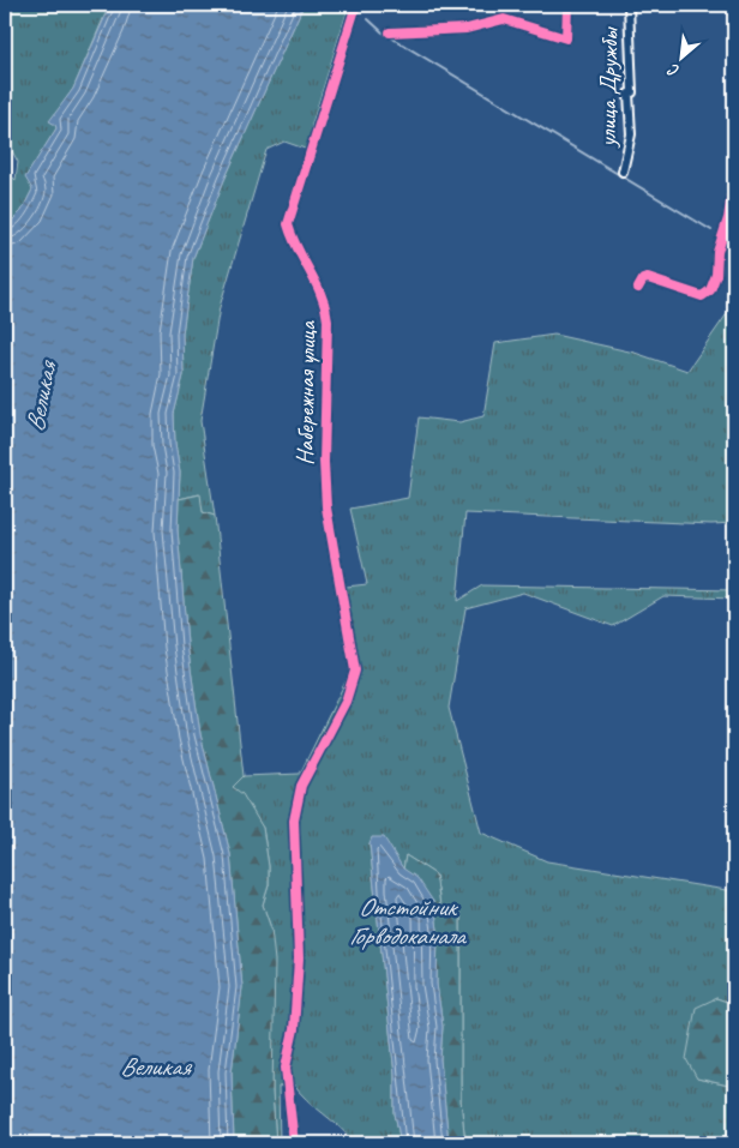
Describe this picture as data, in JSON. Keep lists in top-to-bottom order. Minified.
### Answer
{"streets":{"street":["улица Дружбы","Набережная улица"]},"water":["Великая","Отстойник Горводоканала"],"north":"bottom left"}
